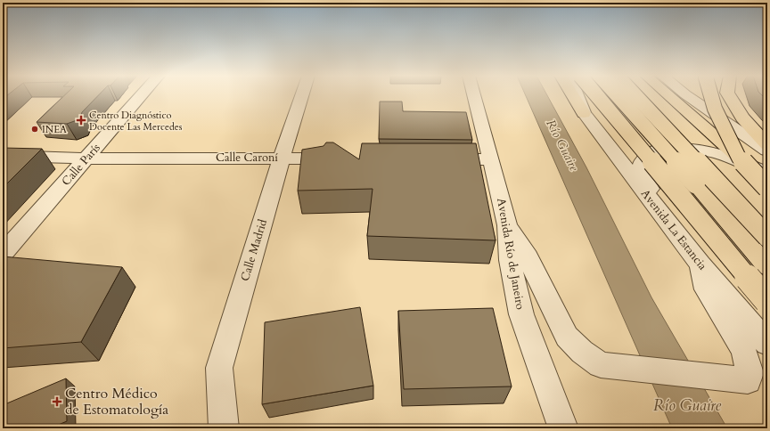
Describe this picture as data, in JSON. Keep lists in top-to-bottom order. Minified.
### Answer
{"streets":{"street":["Calle Caroní","Calle París","Avenida La Estancia","Calle Madrid","Avenida Río de Janeiro"]},"crossings":[["Calle Caroní","Calle París"],["Calle Caroní","Calle Madrid"]],"water":["Río Guaire"],"places":{"health":["Centro Diagnóstico Docente Las Mercedes","Centro Médico de Estomatología"],"other":["INEA"]}}
